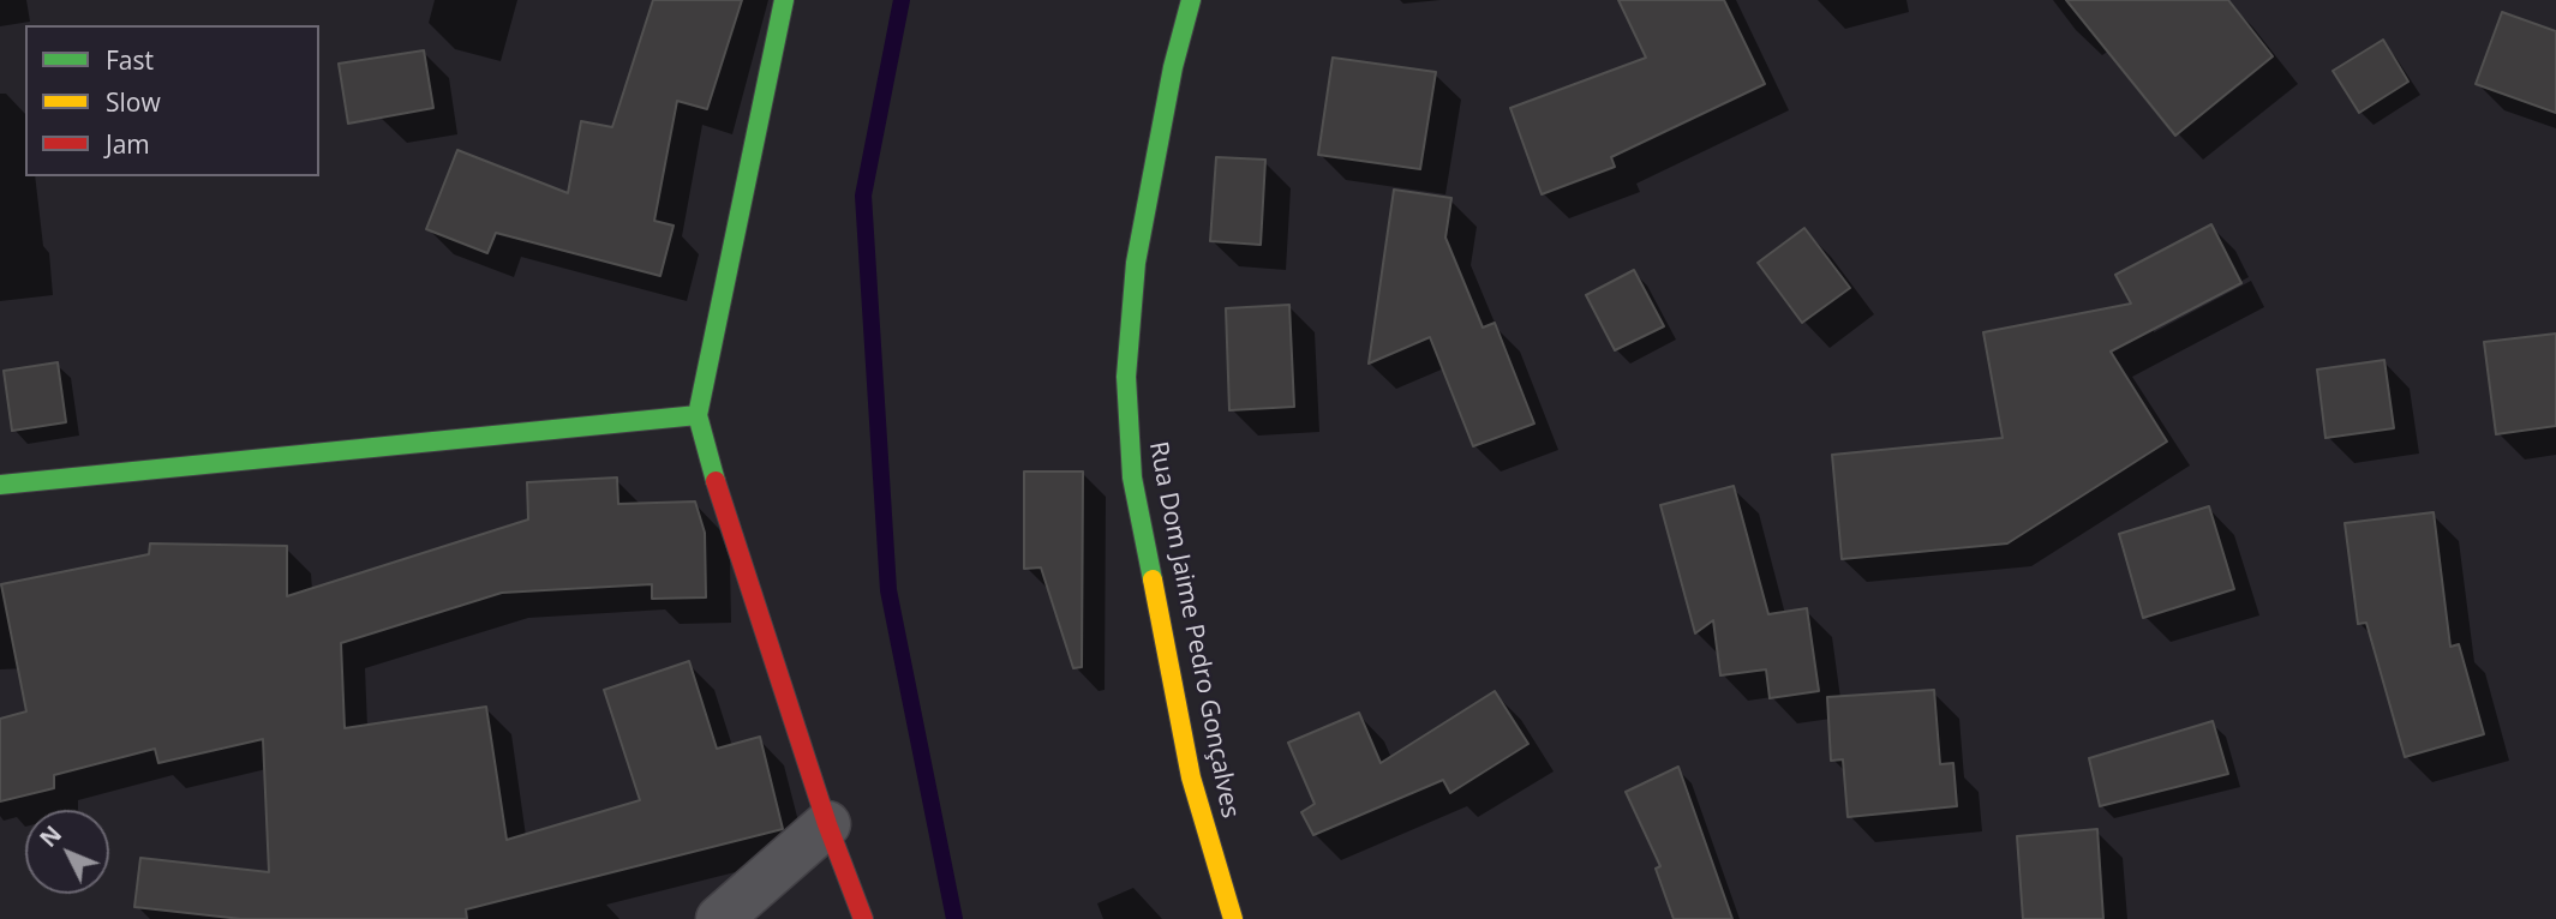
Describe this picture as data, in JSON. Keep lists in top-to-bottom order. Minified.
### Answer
{"streets":{"street":["Rua Dom Jaime Pedro Gonçalves"]},"legend":["Fast","Slow","Jam"],"north":"top left"}
